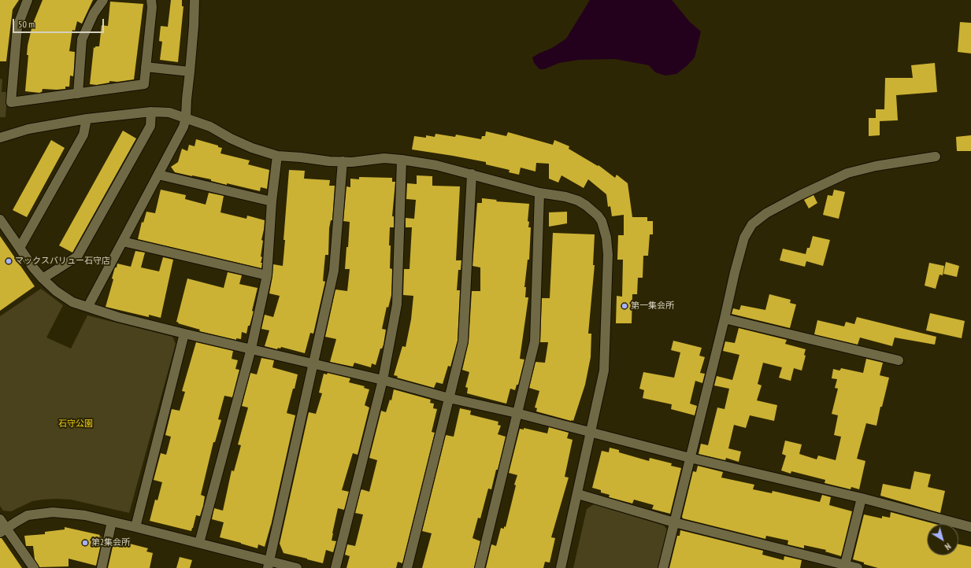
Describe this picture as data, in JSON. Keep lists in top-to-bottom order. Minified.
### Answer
{"parks":["石守公園"],"places":["マックスバリュー石守店","第一集会所","第2集会所"],"scale_bar":"50 m","north":"bottom right"}
